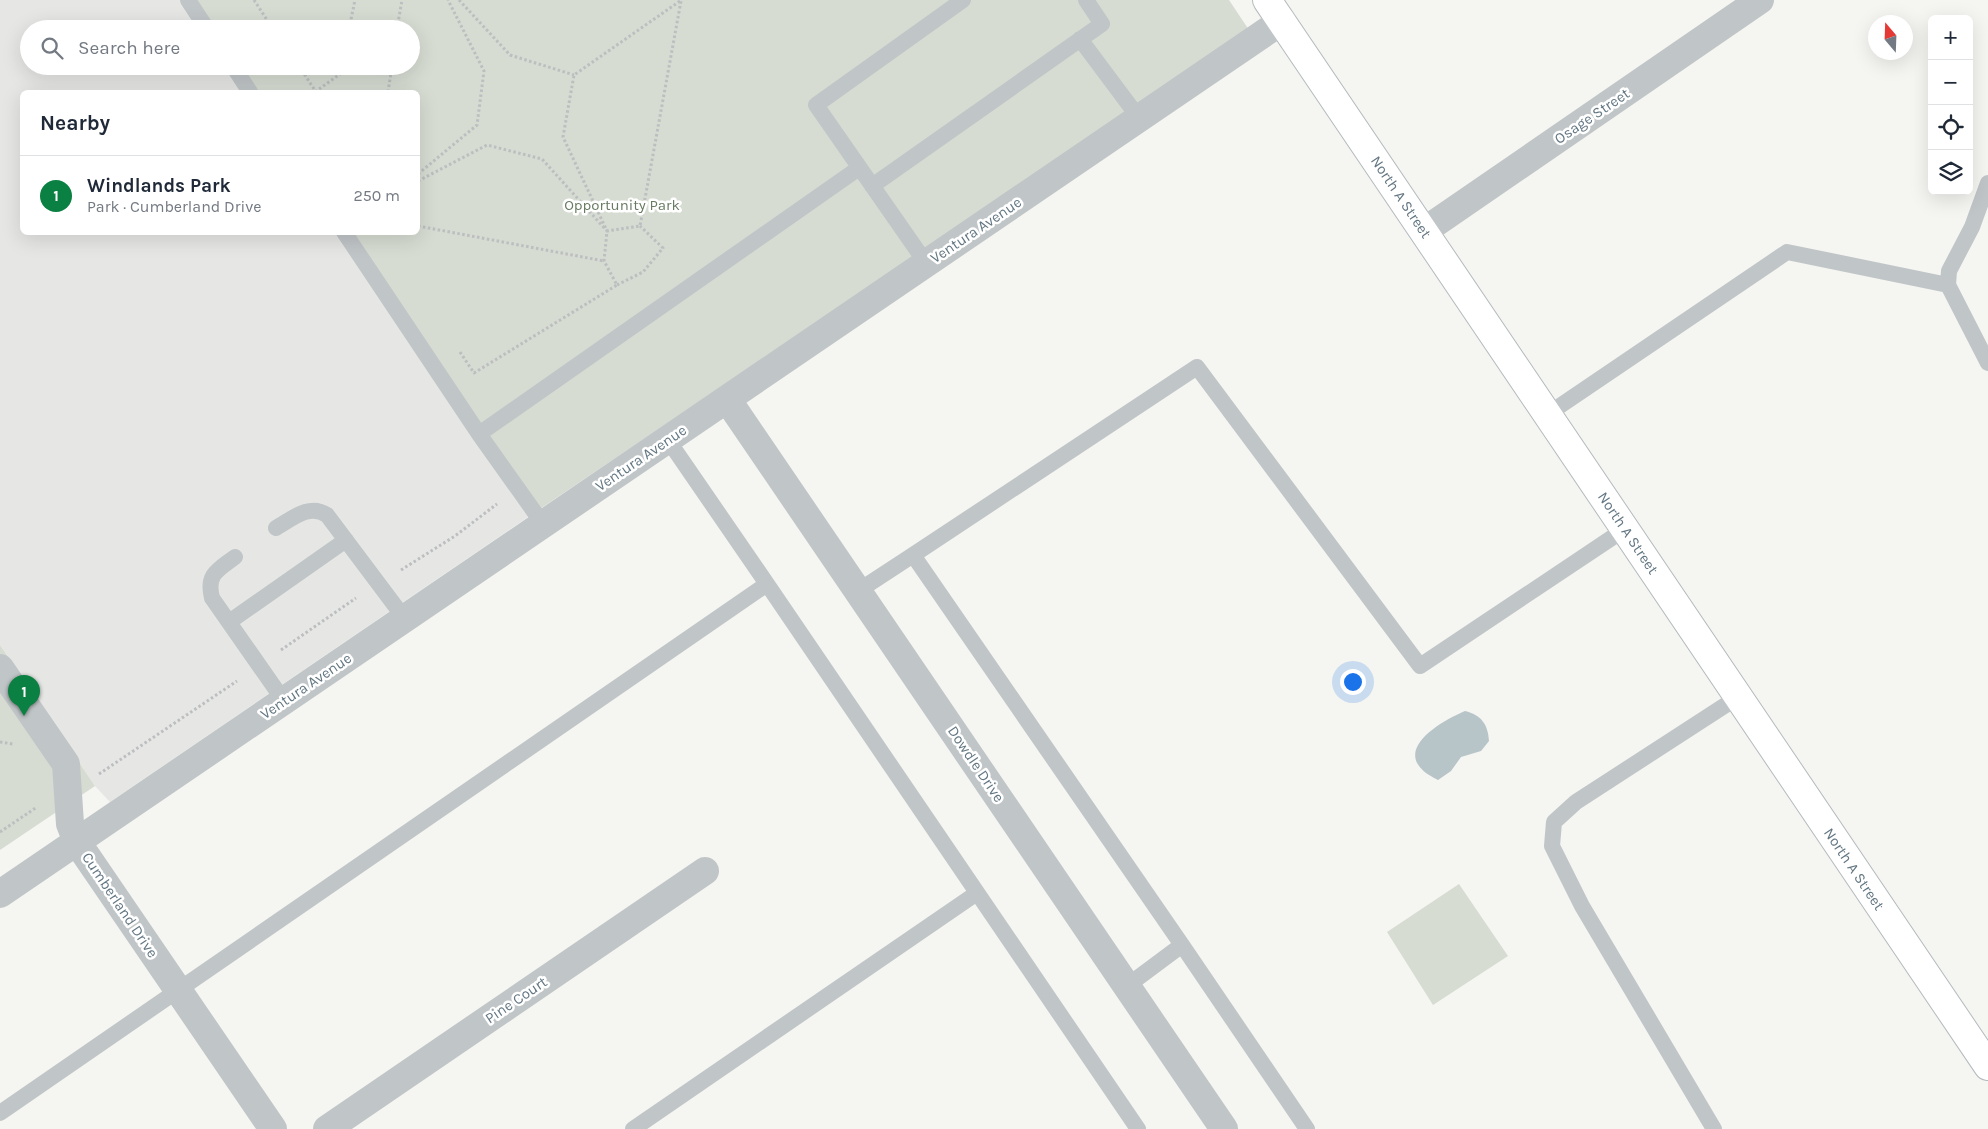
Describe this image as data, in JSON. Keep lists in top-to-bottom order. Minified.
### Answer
{"streets":{"main road":["North A Street"],"street":["Osage Street","Ventura Avenue","Dowdle Drive","Cumberland Drive","Pine Court"]},"crossings":[["Osage Street","North A Street"],["North A Street","Ventura Avenue"],["Ventura Avenue","Dowdle Drive"],["Ventura Avenue","Cumberland Drive"]],"parks":["Opportunity Park"],"north":"top","page":{"map_buttons":["+","−"],"search":"Search here","heading":"Nearby","list":[{"mark":"1","name":"Windlands Park","note":"Park · Cumberland Drive","value":"250 m"}],"pins":"1"}}
